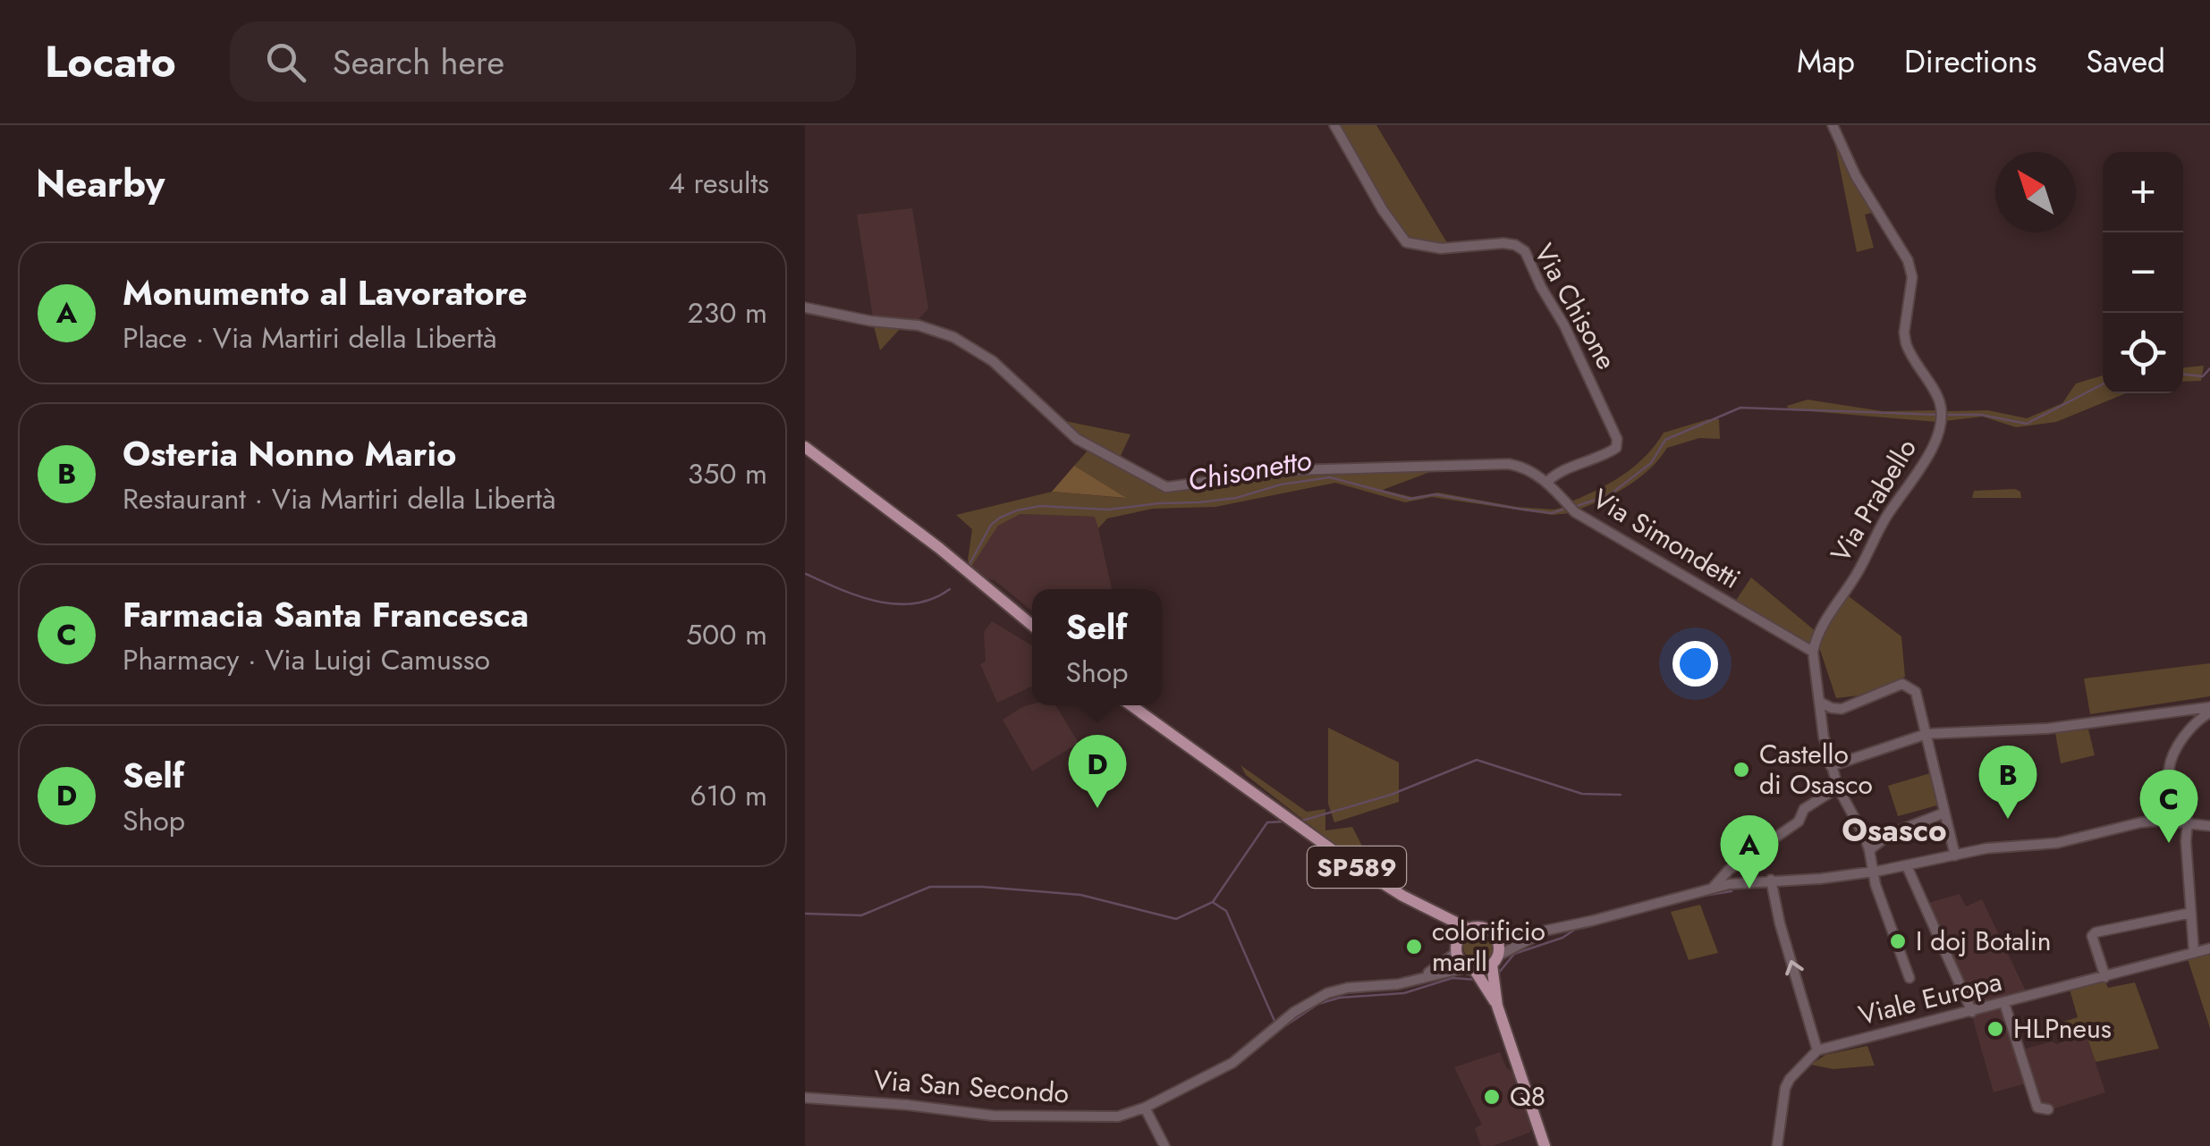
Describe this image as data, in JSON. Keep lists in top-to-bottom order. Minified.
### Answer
{"streets":{"main road":["SP589"],"street":["Via Chisone","Via Prabello","Via Simondetti","Viale Europa","Via San Secondo"]},"crossings":[["Via Chisone","Via Simondetti"],["Via Prabello","Via Simondetti"],["SP589","Via San Secondo"]],"districts":["Osasco"],"water":["Chisonetto"],"places":["Castello di Osasco","I doj Botalin","colorificio marll","HLPneus","Q8"],"north":"top left","page":{"header":"Locato","search":"Search here","nav":["Map","Directions","Saved"],"heading":["Nearby","4 results"],"map_buttons":["+","−"],"list":[{"mark":"A","name":"Monumento al Lavoratore","note":"Place · Via Martiri della Libertà","value":"230 m"},{"mark":"B","name":"Osteria Nonno Mario","note":"Restaurant · Via Martiri della Libertà","value":"350 m"},{"mark":"C","name":"Farmacia Santa Francesca","note":"Pharmacy · Via Luigi Camusso","value":"500 m"},{"mark":"D","name":"Self","note":"Shop","value":"610 m"}],"popup":["Self","Shop"],"pins":["D","B","C","A"]}}
